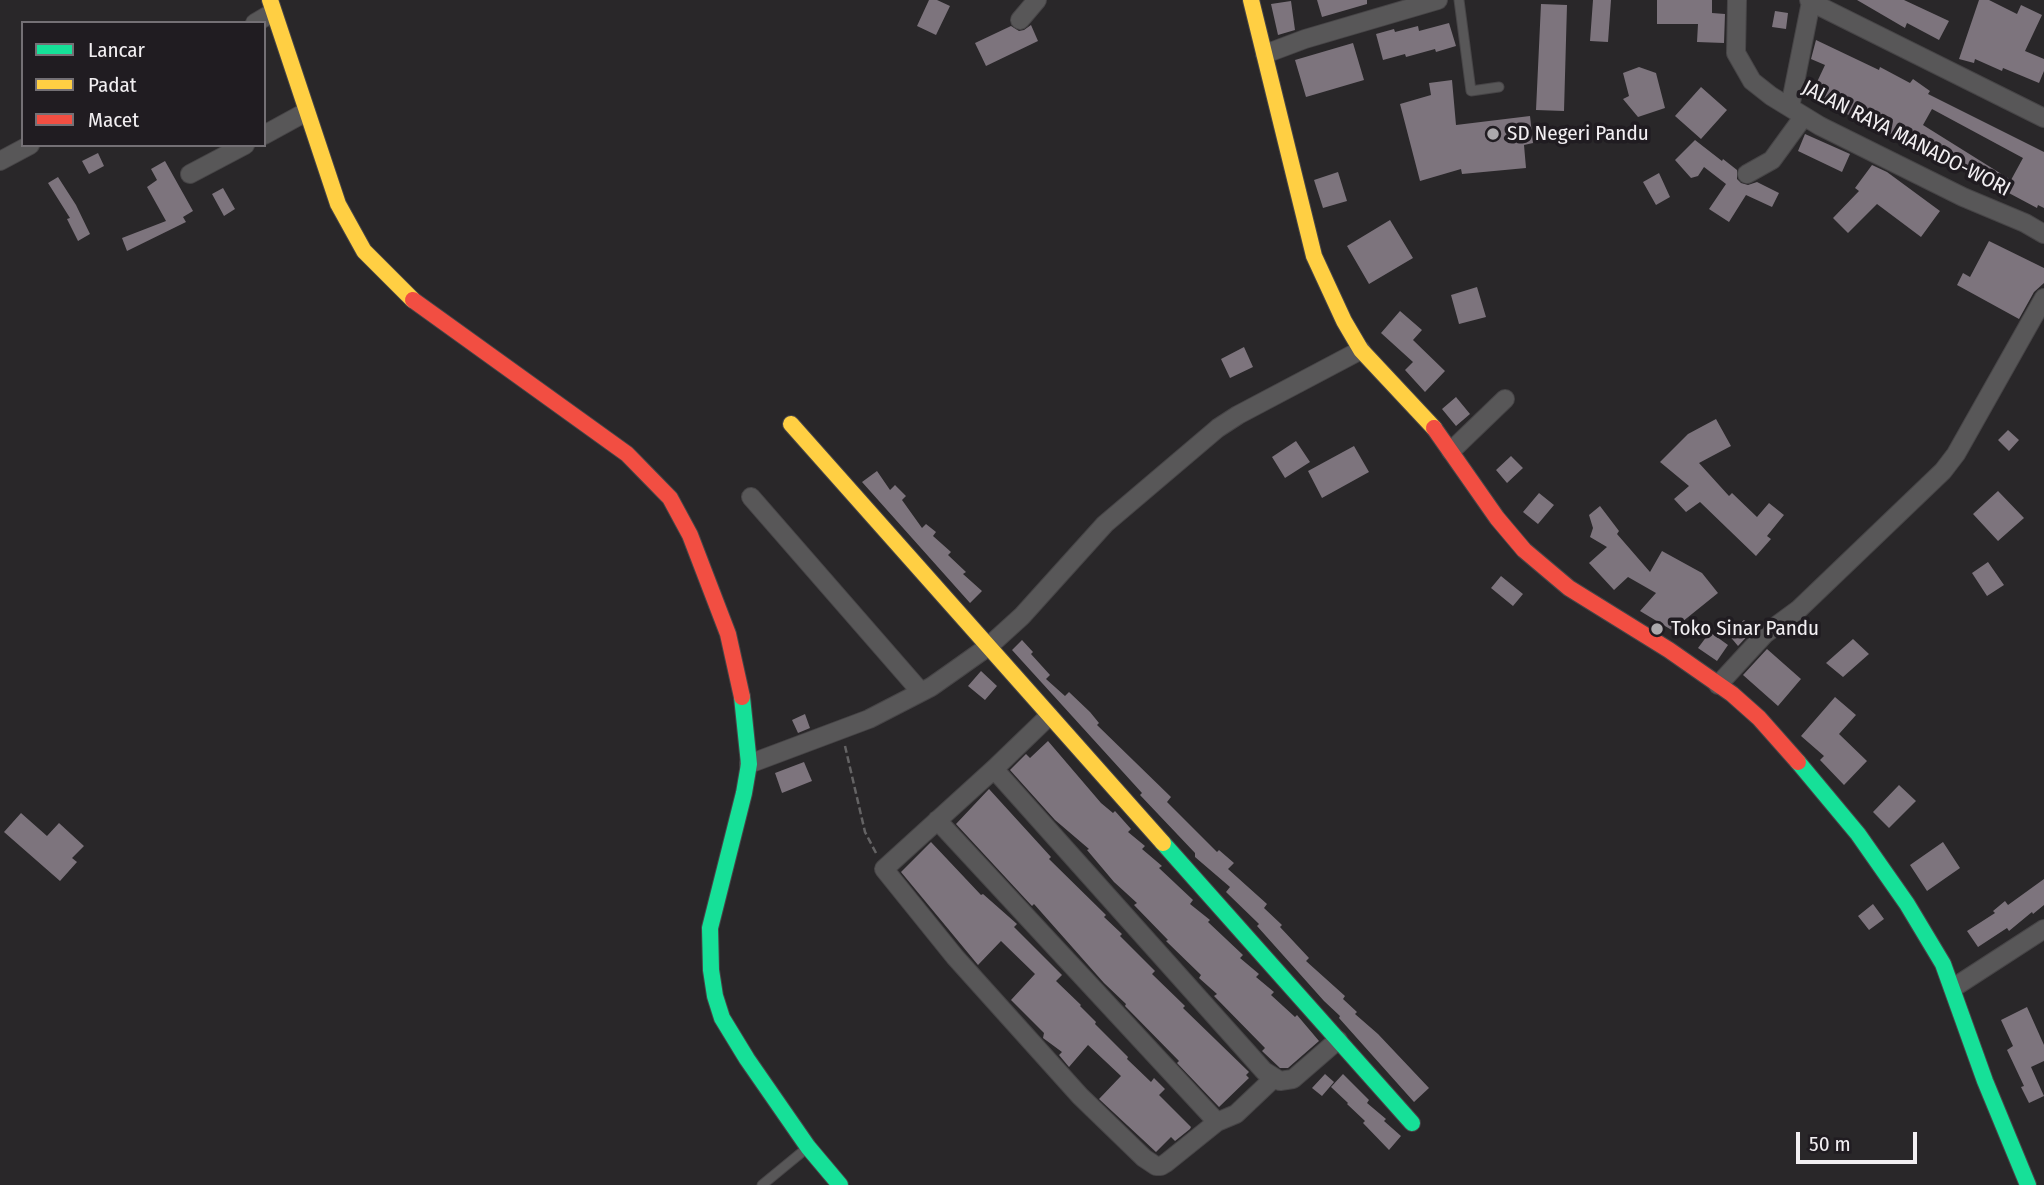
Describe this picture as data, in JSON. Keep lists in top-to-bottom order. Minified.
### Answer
{"streets":{"street":["JALAN RAYA MANADO-WORI"]},"places":["SD Negeri Pandu","Toko Sinar Pandu"],"legend":["Lancar","Padat","Macet"],"scale_bar":"50 m"}
